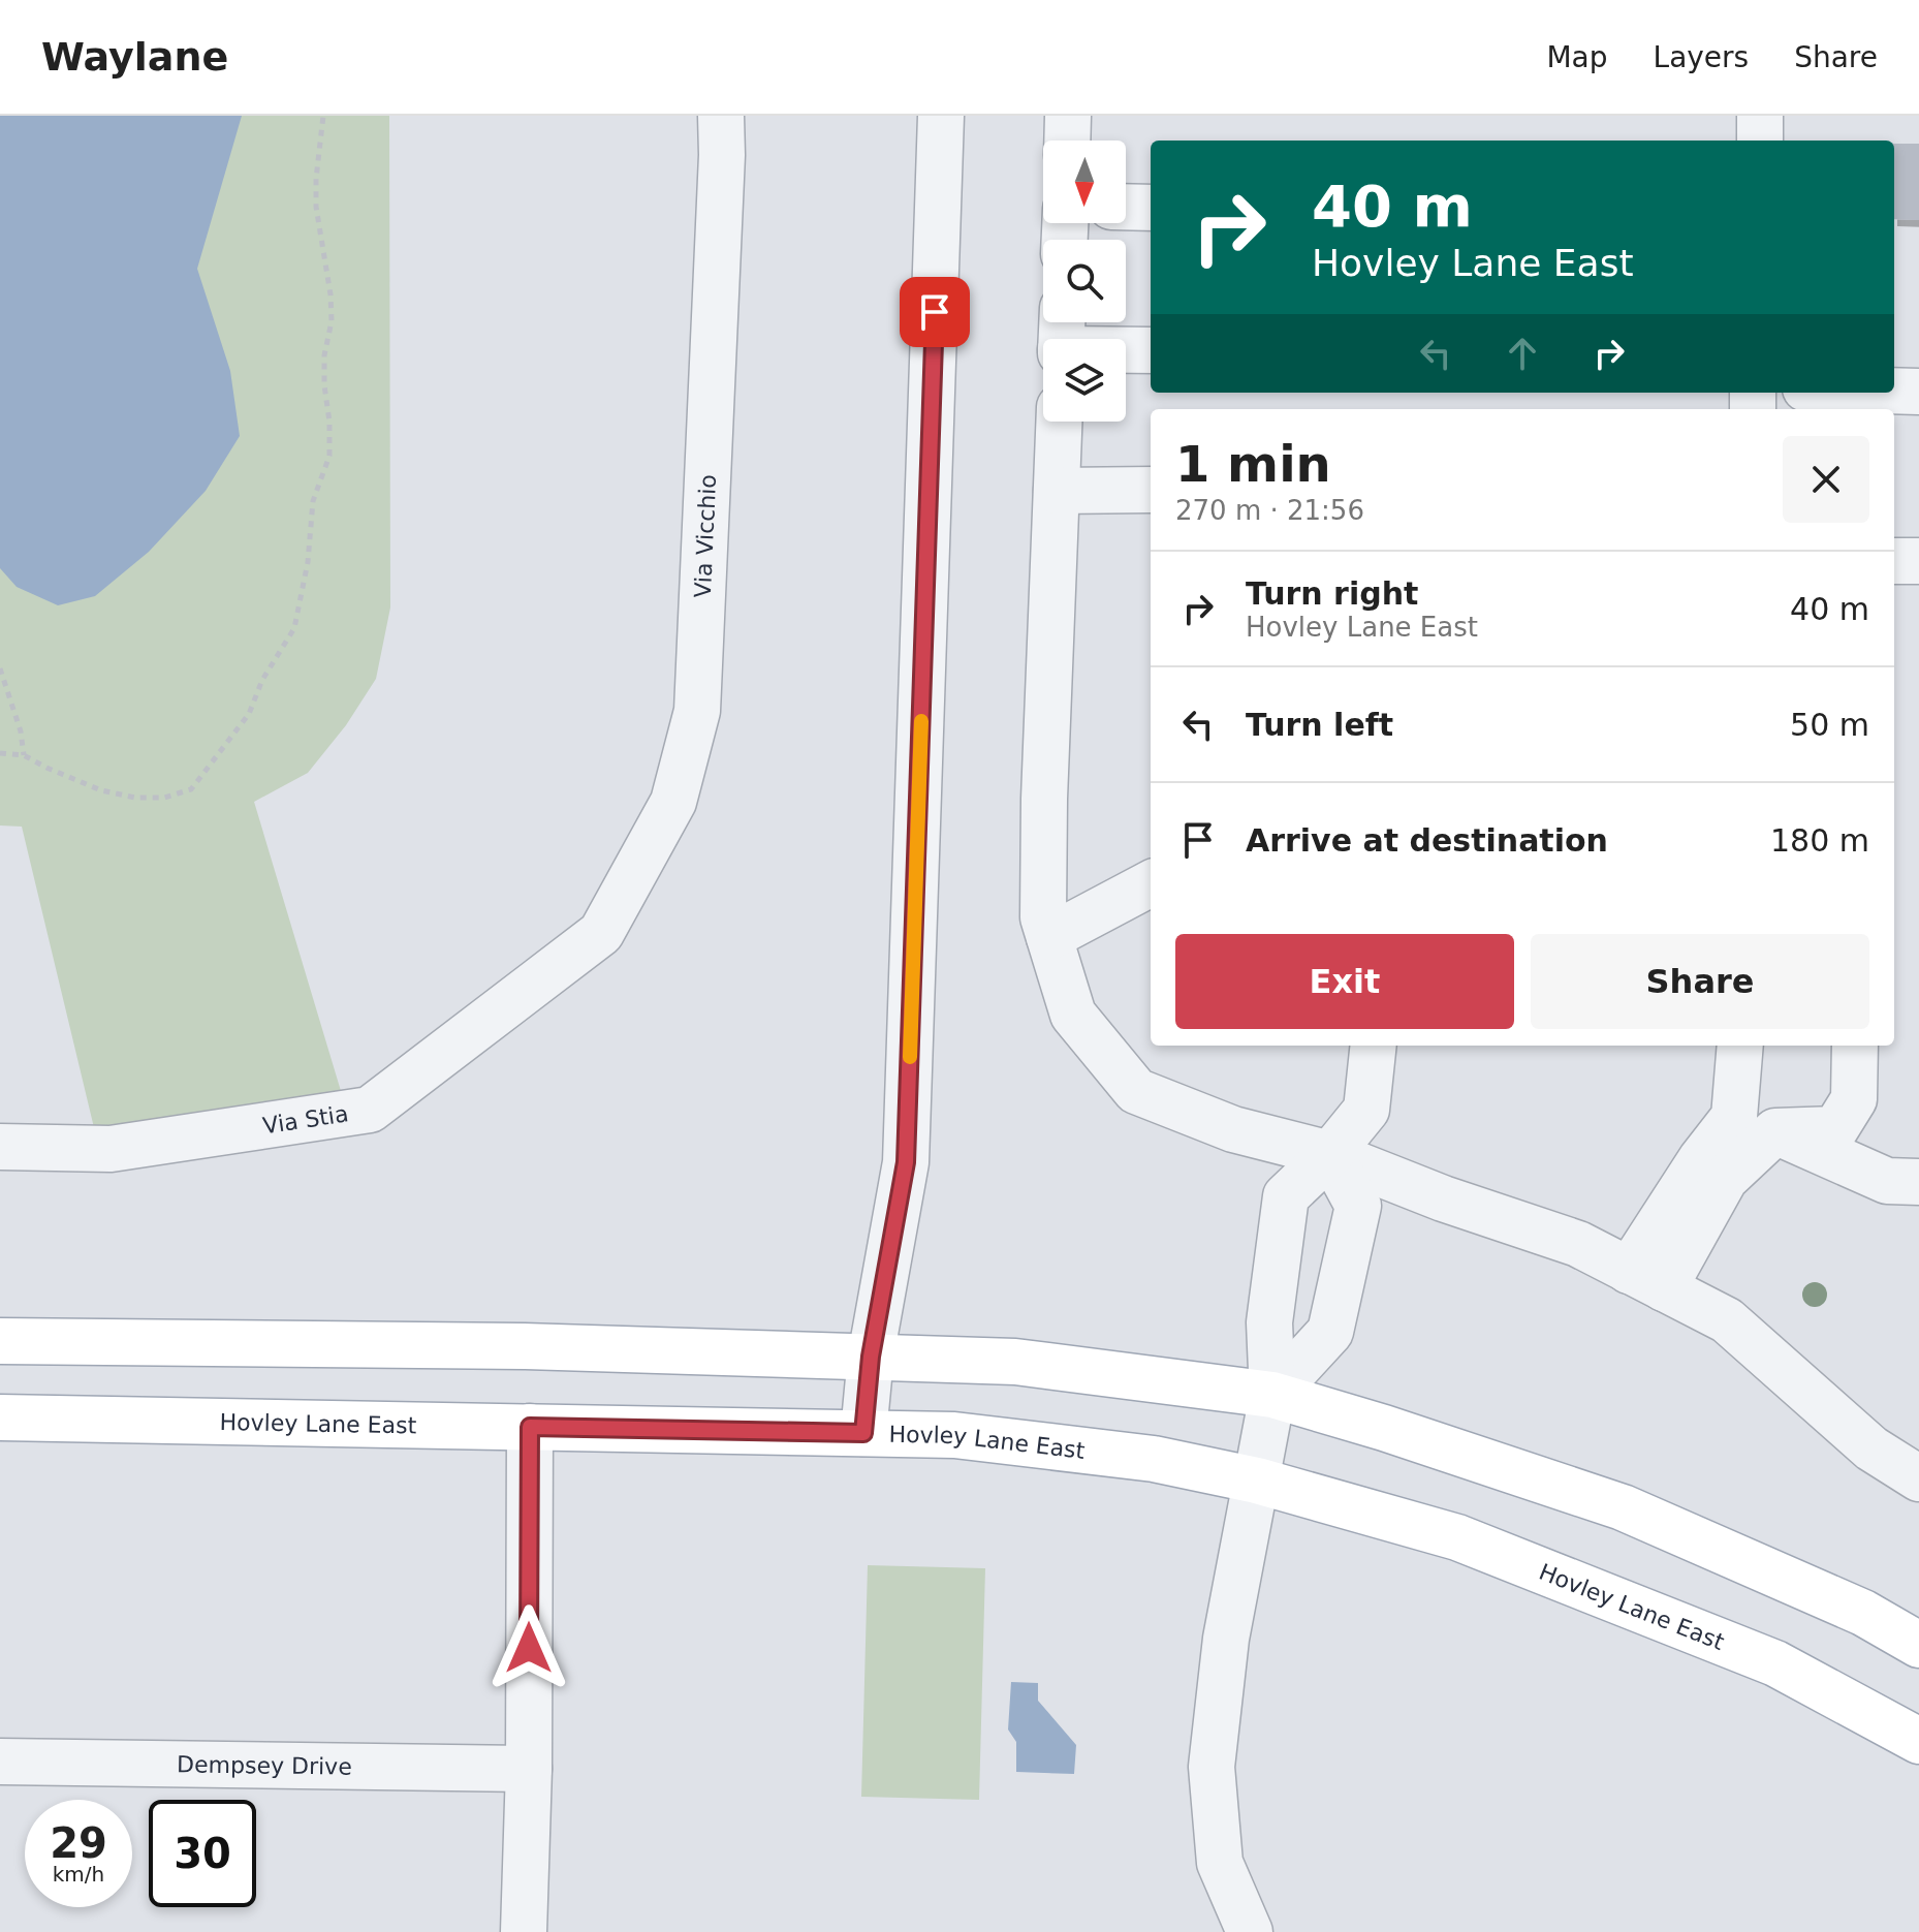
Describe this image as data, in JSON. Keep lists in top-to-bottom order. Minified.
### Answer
{"streets":{"main road":["Hovley Lane East"],"street":["Via Vicchio","Via Stia","Dempsey Drive"]},"crossings":[["Via Vicchio","Via Stia"]],"north":"bottom","page":{"header":"Waylane","nav":["Map","Layers","Share"],"turn":["40 m","Hovley Lane East"],"heading":["1 min","270 m · 21:56"],"list":[{"name":"Turn right","note":"Hovley Lane East","value":"40 m"},{"name":"Turn left","value":"50 m"},{"name":"Arrive at destination","value":"180 m"}],"buttons":["Exit","Share"],"speed":"29 km/h","limit":"30"}}
